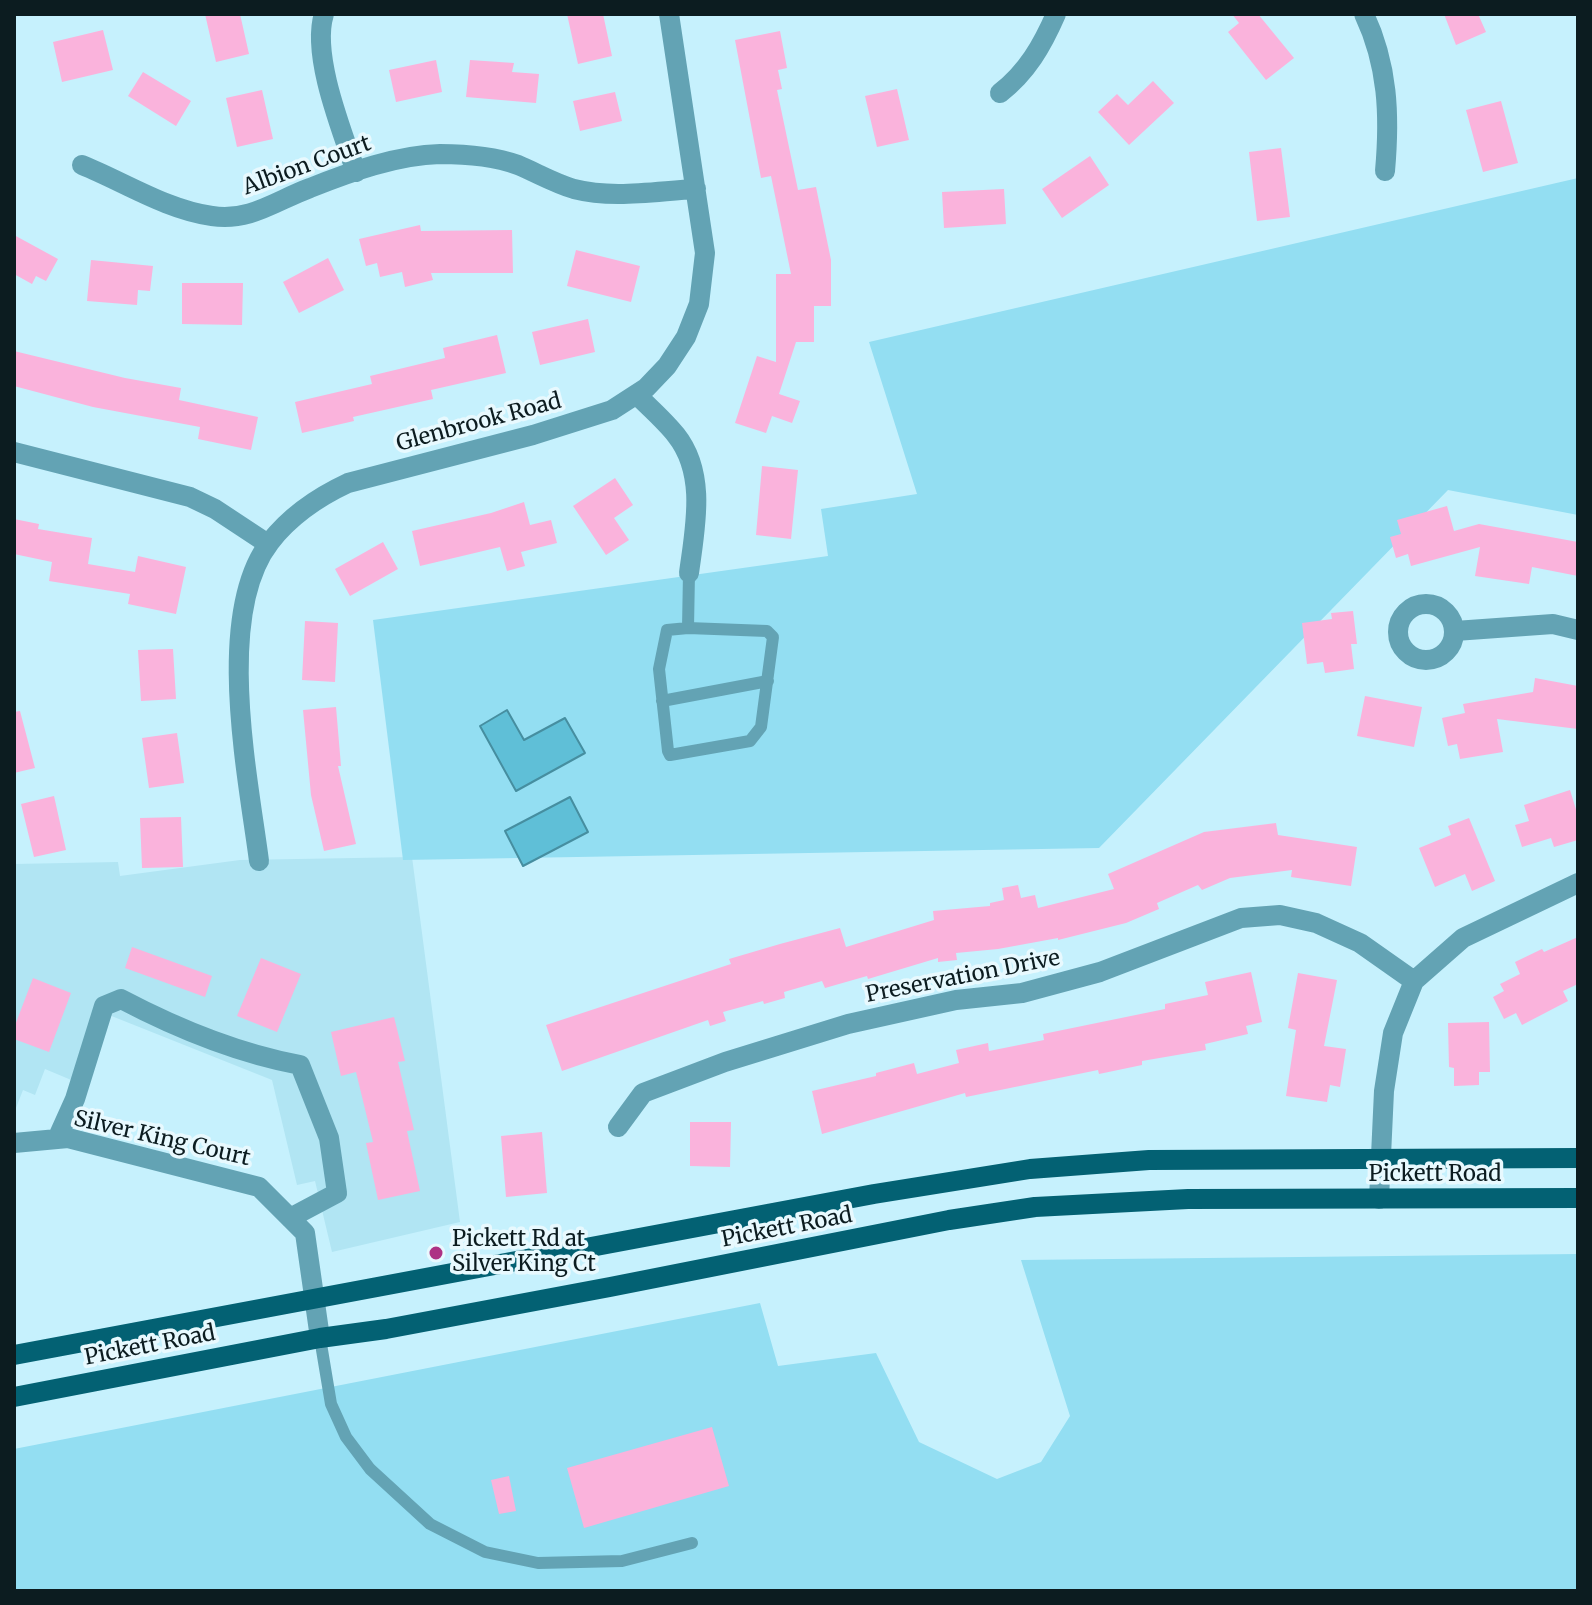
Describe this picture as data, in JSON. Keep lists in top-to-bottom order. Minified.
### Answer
{"streets":{"main road":["Pickett Road"],"street":["Albion Court","Glenbrook Road","Preservation Drive","Silver King Court"]},"crossings":[["Albion Court","Glenbrook Road"],["Silver King Court","Pickett Road"]],"places":["Pickett Rd at Silver King Ct"]}
